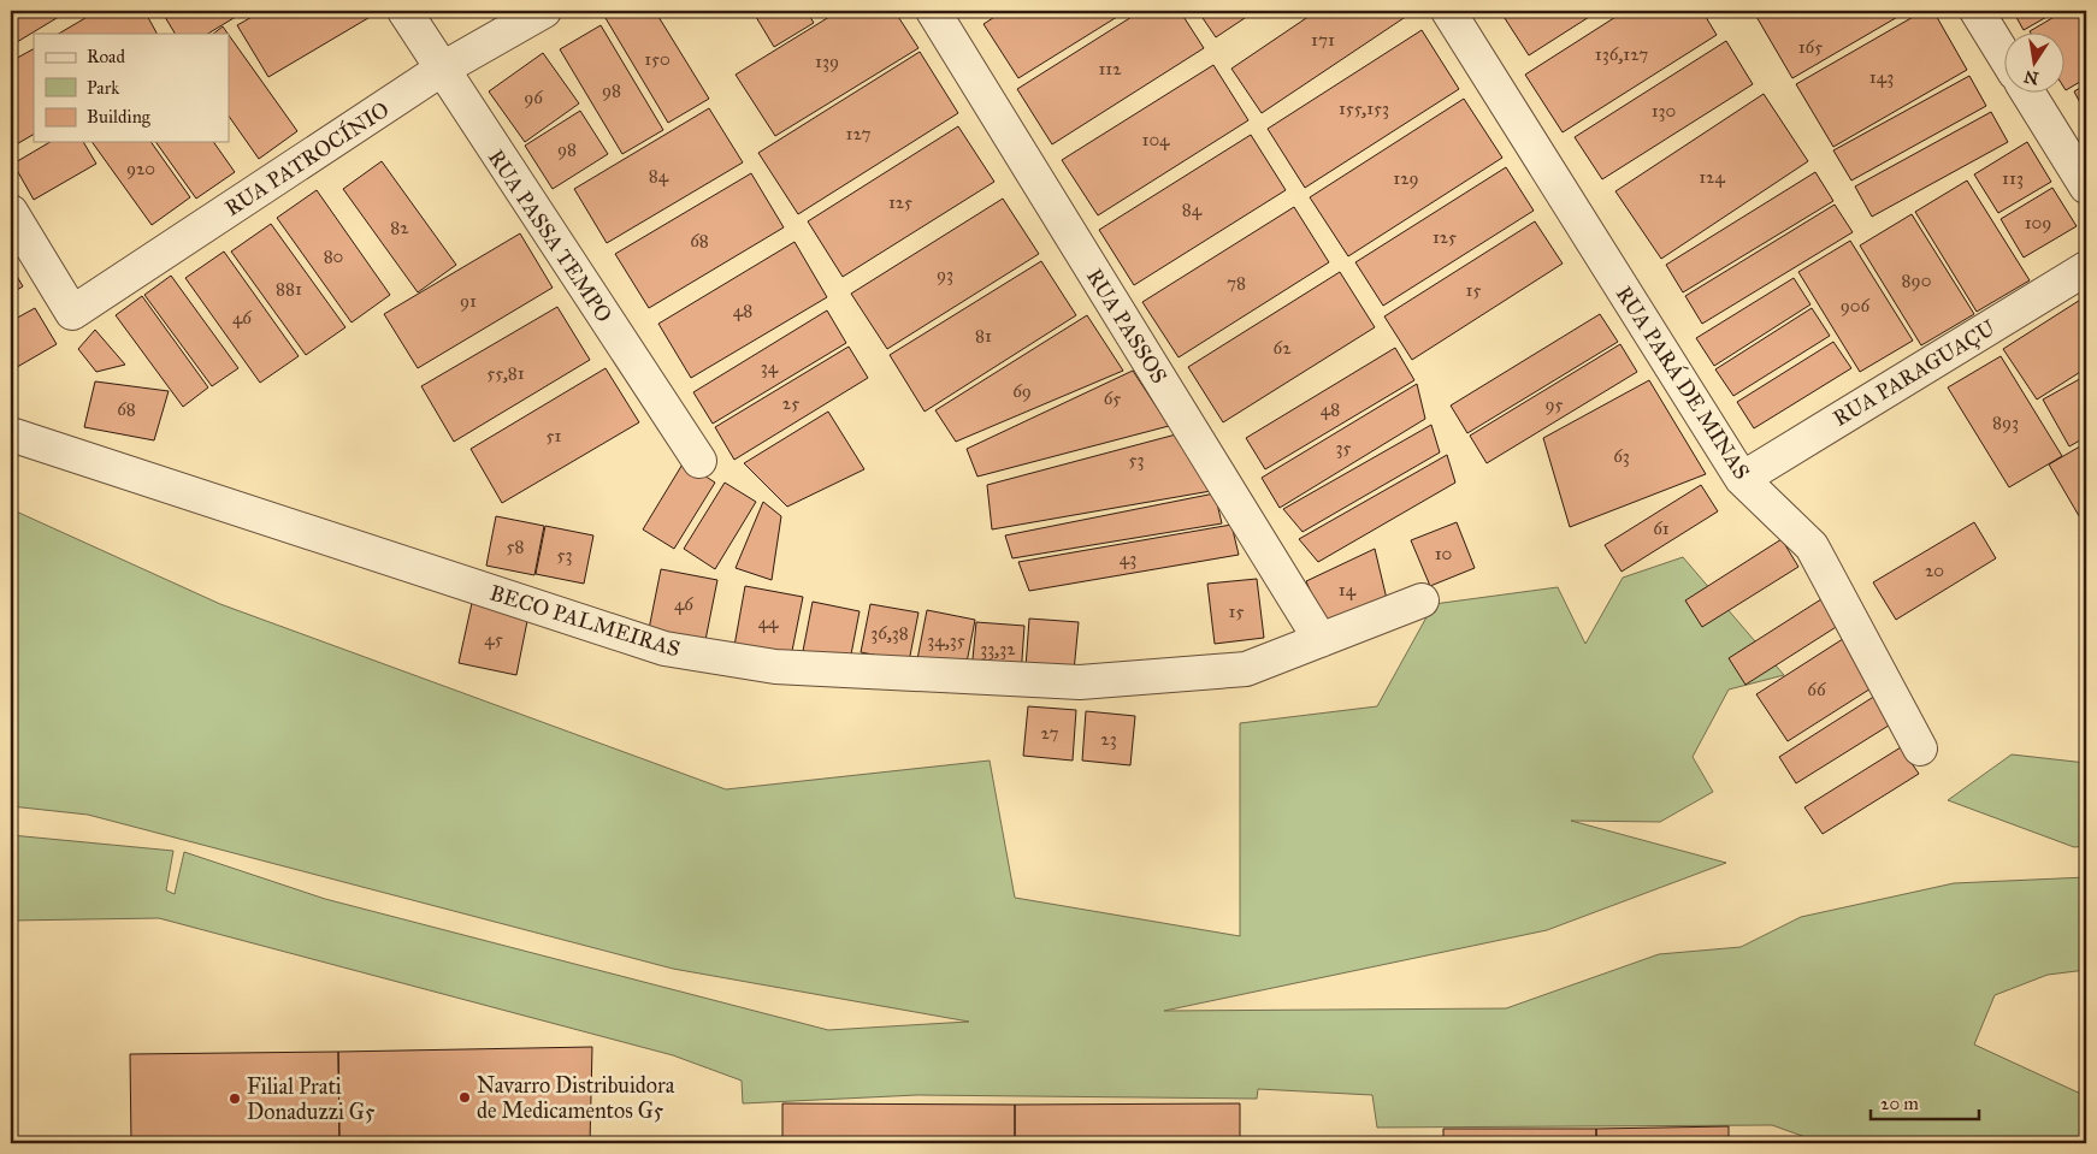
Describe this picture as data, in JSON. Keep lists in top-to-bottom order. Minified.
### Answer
{"streets":{"street":["RUA PATROCÍNIO","RUA PASSA TEMPO","RUA PASSOS","RUA PARAGUAÇU","RUA PARÁ DE MINAS","BECO PALMEIRAS"]},"crossings":[["RUA PATROCÍNIO","RUA PASSA TEMPO"],["RUA PASSOS","BECO PALMEIRAS"],["RUA PARAGUAÇU","RUA PARÁ DE MINAS"]],"places":["Navarro Distribuidora de Medicamentos G5","Filial Prati Donaduzzi G5"],"house_numbers":["171","165","136,127","150","139","112","143","98","96","155,153","130","127","104","98","920","84","124","129","113","125","84","109","82","125","68","80","93","890","78","881","15","91","906","48","46","81","62","34","55,81","69","65","25","95","68","48","893","51","35","63","53","61","58","10","53","43","20","14","46","15","44","36,38","45","34,35","33,32","66","27","23"],"legend":["Road","Park","Building"],"scale_bar":"20 m","north":"bottom"}
